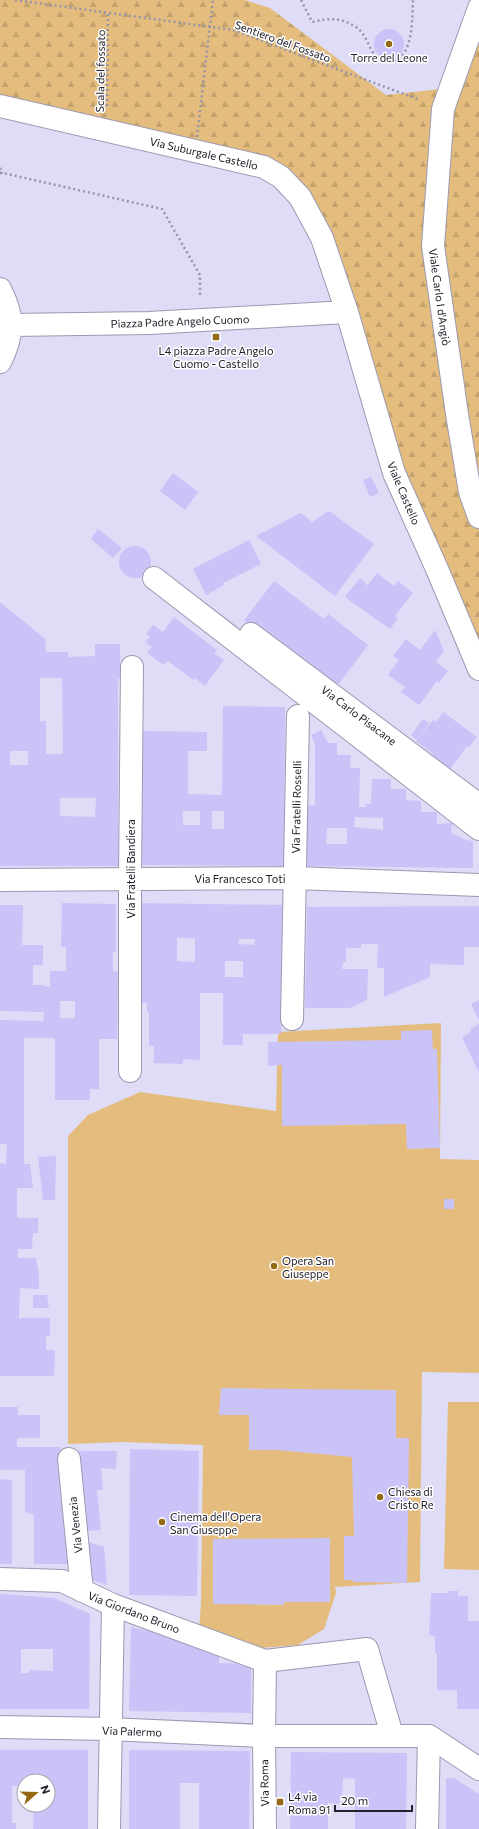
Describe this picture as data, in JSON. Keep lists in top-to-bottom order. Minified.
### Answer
{"streets":{"street":["Via Suburgale Castello","Viale Carlo I d'Angiò","Piazza Padre Angelo Cuomo","Viale Castello","Via Carlo Pisacane","Via Fratelli Rosselli","Via Fratelli Bandiera","Via Francesco Toti","Via Venezia","Via Giordano Bruno","Via Palermo","Via Roma"],"path":["Sentiero del Fossato","Scala del fossato"]},"crossings":[["Sentiero del Fossato","Scala del fossato"],["Sentiero del Fossato","Viale Carlo I d'Angiò"],["Via Suburgale Castello","Piazza Padre Angelo Cuomo"],["Via Suburgale Castello","Viale Castello"],["Piazza Padre Angelo Cuomo","Viale Castello"],["Via Fratelli Rosselli","Via Francesco Toti"],["Via Fratelli Bandiera","Via Francesco Toti"],["Via Venezia","Via Giordano Bruno"],["Via Giordano Bruno","Via Roma"],["Via Palermo","Via Roma"]],"places":{"other":["Torre del Leone","Opera San Giuseppe","Chiesa di Cristo Re","Cinema dell'Opera San Giuseppe"],"transit":["L4 piazza Padre Angelo Cuomo - Castello","L4 via Roma 91"]},"scale_bar":"20 m","north":"right"}
